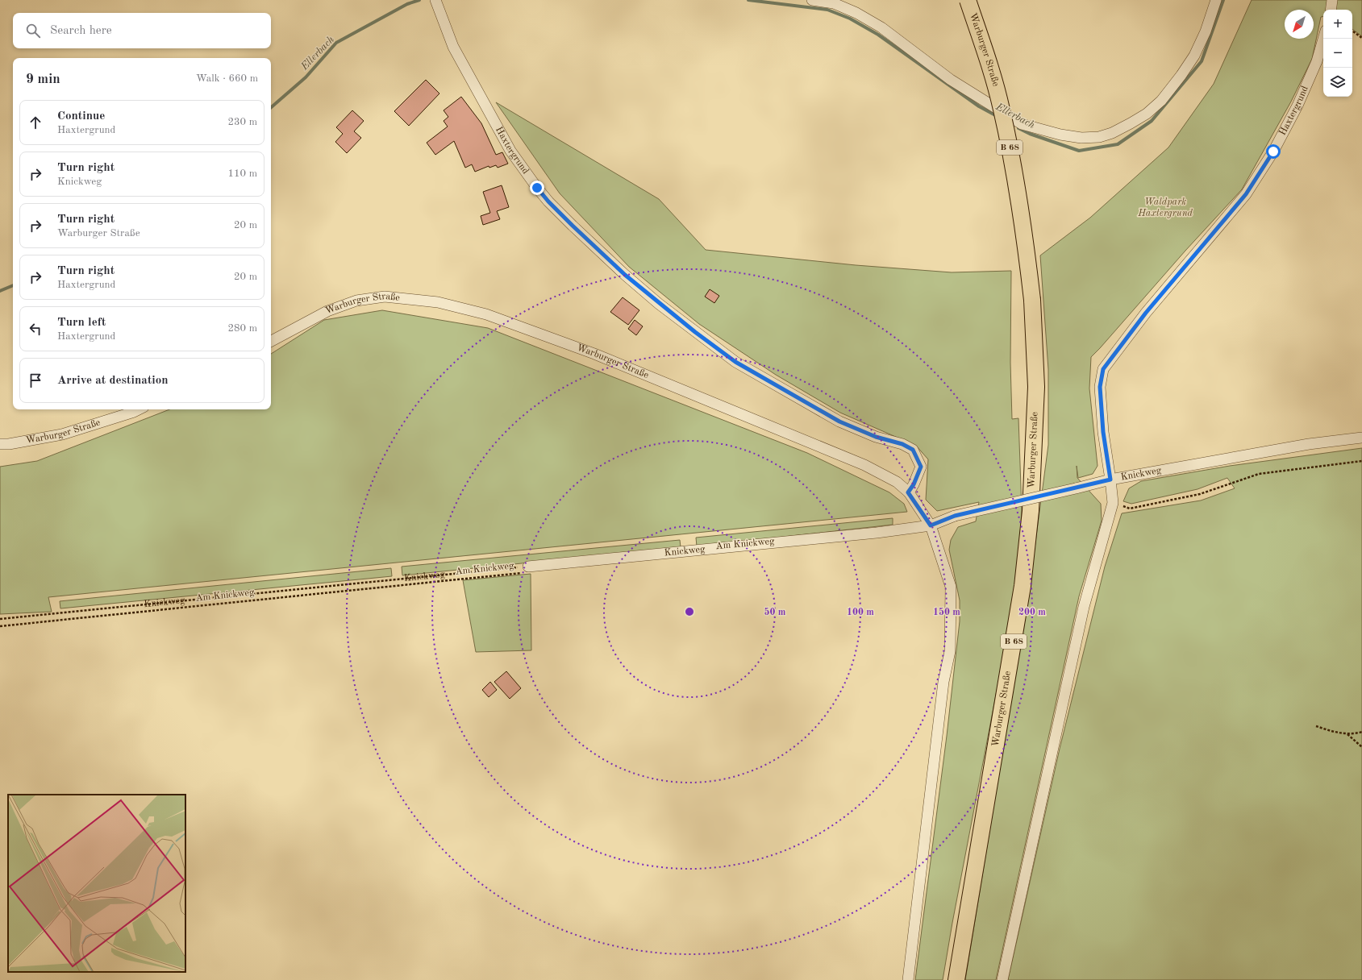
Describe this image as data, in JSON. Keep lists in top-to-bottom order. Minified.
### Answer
{"streets":{"main road":["Warburger Straße","B 68"],"street":["Haxtergrund","Knickweg"],"path":["Am Knickweg"]},"crossings":[["Warburger Straße","Haxtergrund"],["Warburger Straße","Knickweg"],["Haxtergrund","Knickweg"],["Knickweg","Am Knickweg"]],"water":["Ellerbach"],"parks":["Waldpark Haxtergrund"],"north":"bottom left","page":{"map_buttons":["+","−"],"search":"Search here","heading":["9 min","Walk · 660 m"],"list":[["Continue","Haxtergrund","230 m"],["Turn right","Knickweg","110 m"],["Turn right","Warburger Straße","20 m"],["Turn right","Haxtergrund","20 m"],["Turn left","Haxtergrund","280 m"],"Arrive at destination"]},"rings":["50 m","100 m","150 m","200 m"]}
